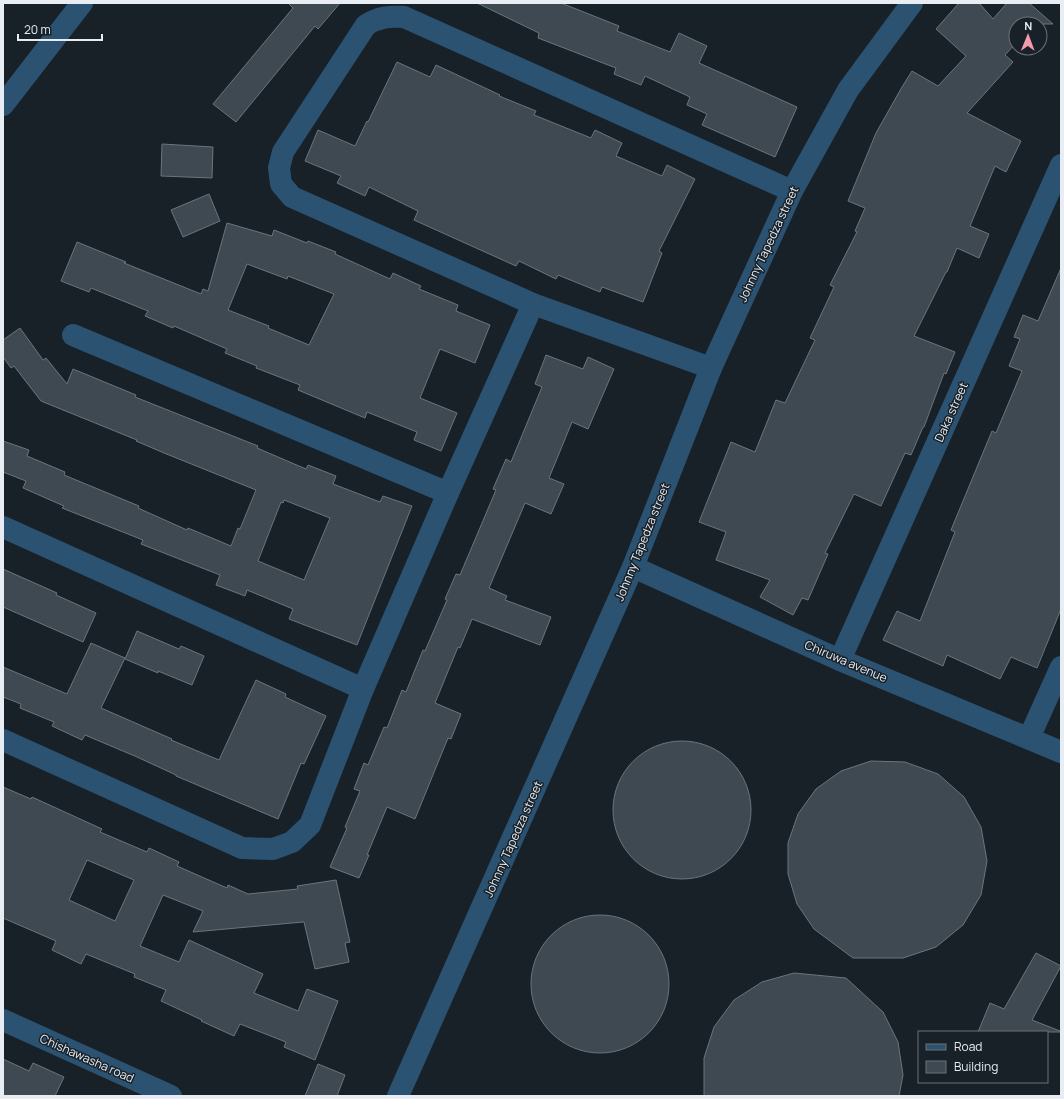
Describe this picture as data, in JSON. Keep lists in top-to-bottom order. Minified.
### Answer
{"streets":{"street":["Johnny Tapedza street","Daka street","Chiruwa avenue","Chishawasha road"]},"crossings":[["Johnny Tapedza street","Chiruwa avenue"],["Daka street","Chiruwa avenue"]],"legend":["Road","Building"],"scale_bar":"20 m","north":"top"}
